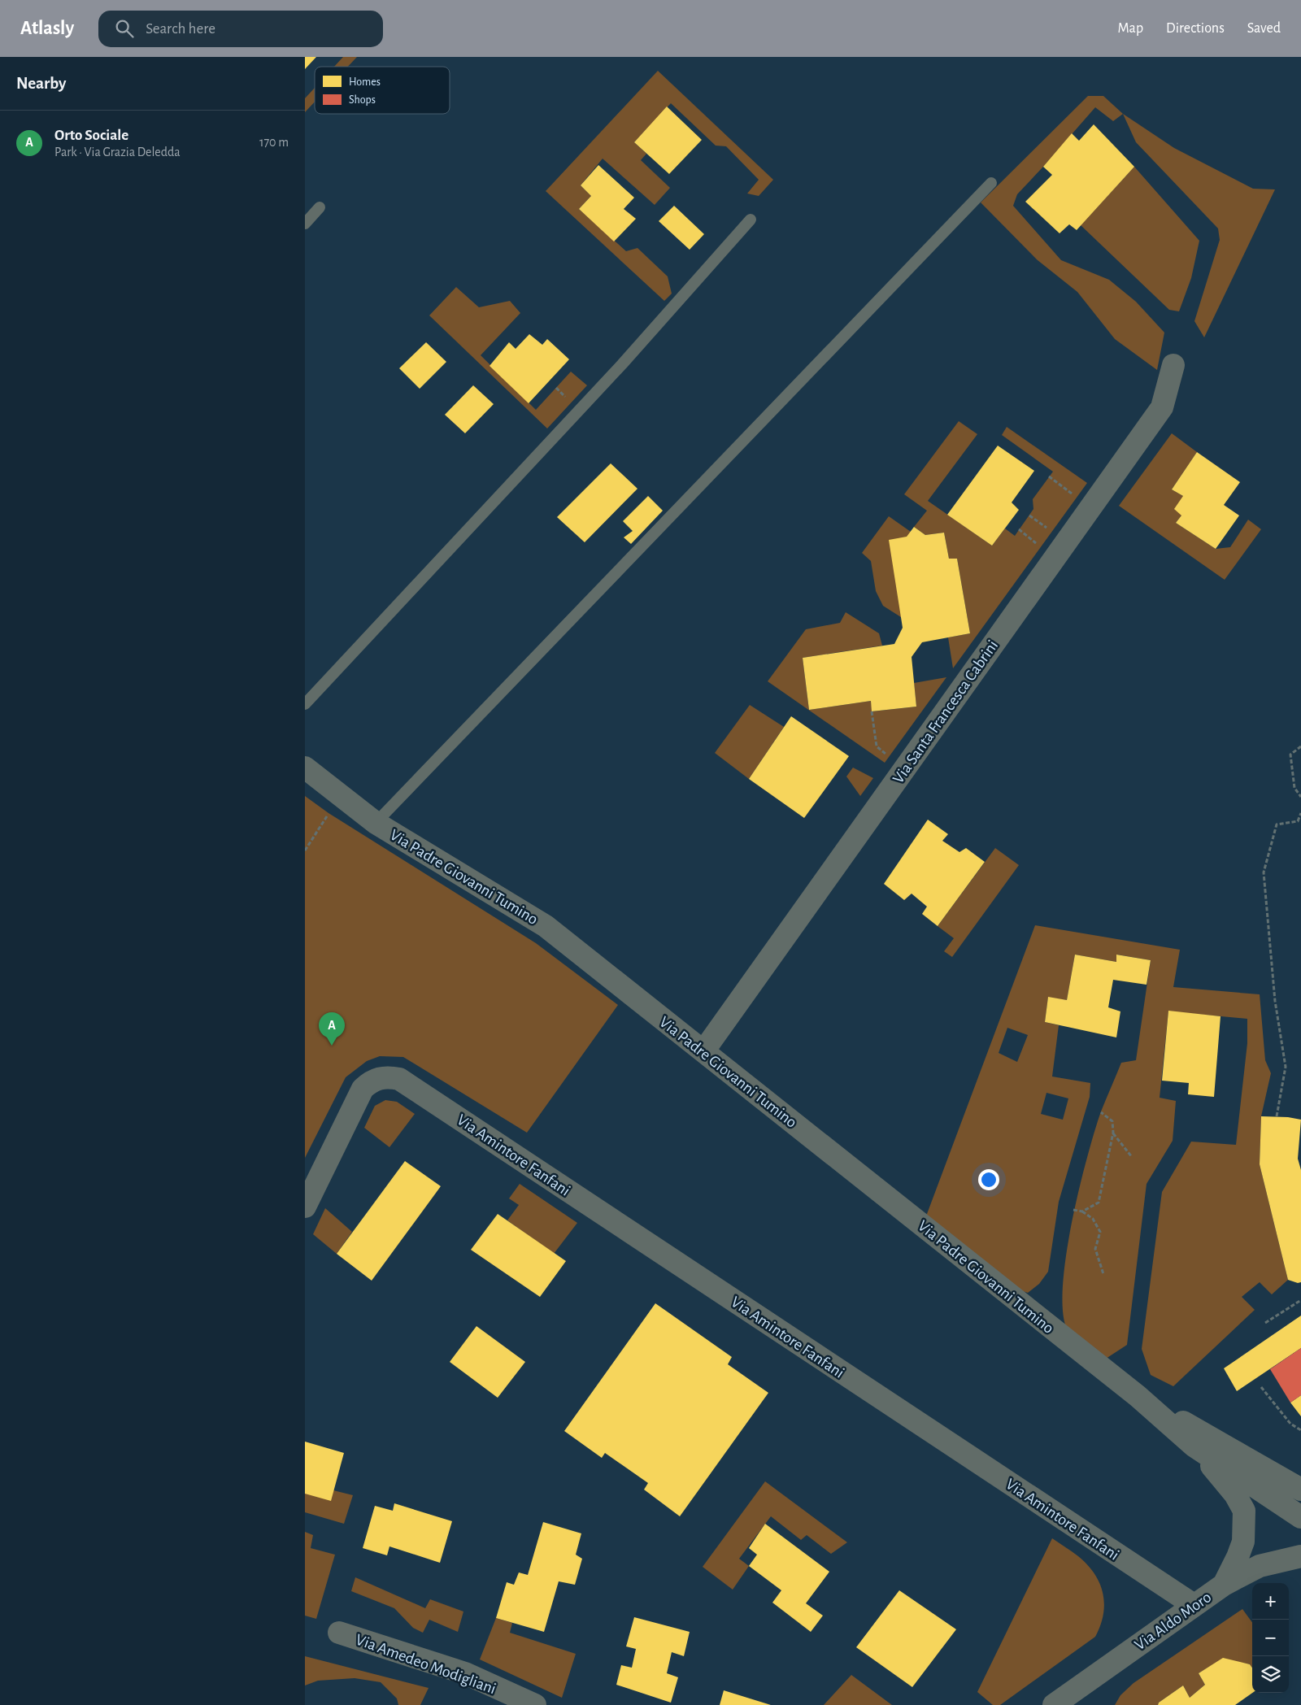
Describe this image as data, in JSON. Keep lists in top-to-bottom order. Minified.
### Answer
{"streets":{"street":["Via Santa Francesca Cabrini","Via Padre Giovanni Tumino","Via Amintore Fanfani","Via Aldo Moro","Via Amedeo Modigliani"]},"crossings":[["Via Santa Francesca Cabrini","Via Padre Giovanni Tumino"],["Via Amintore Fanfani","Via Aldo Moro"]],"legend":["Homes","Shops"],"page":{"header":"Atlasly","search":"Search here","nav":["Map","Directions","Saved"],"heading":"Nearby","list":[{"mark":"A","name":"Orto Sociale","note":"Park · Via Grazia Deledda","value":"170 m"}],"pins":"A","map_buttons":["+","−"]}}
